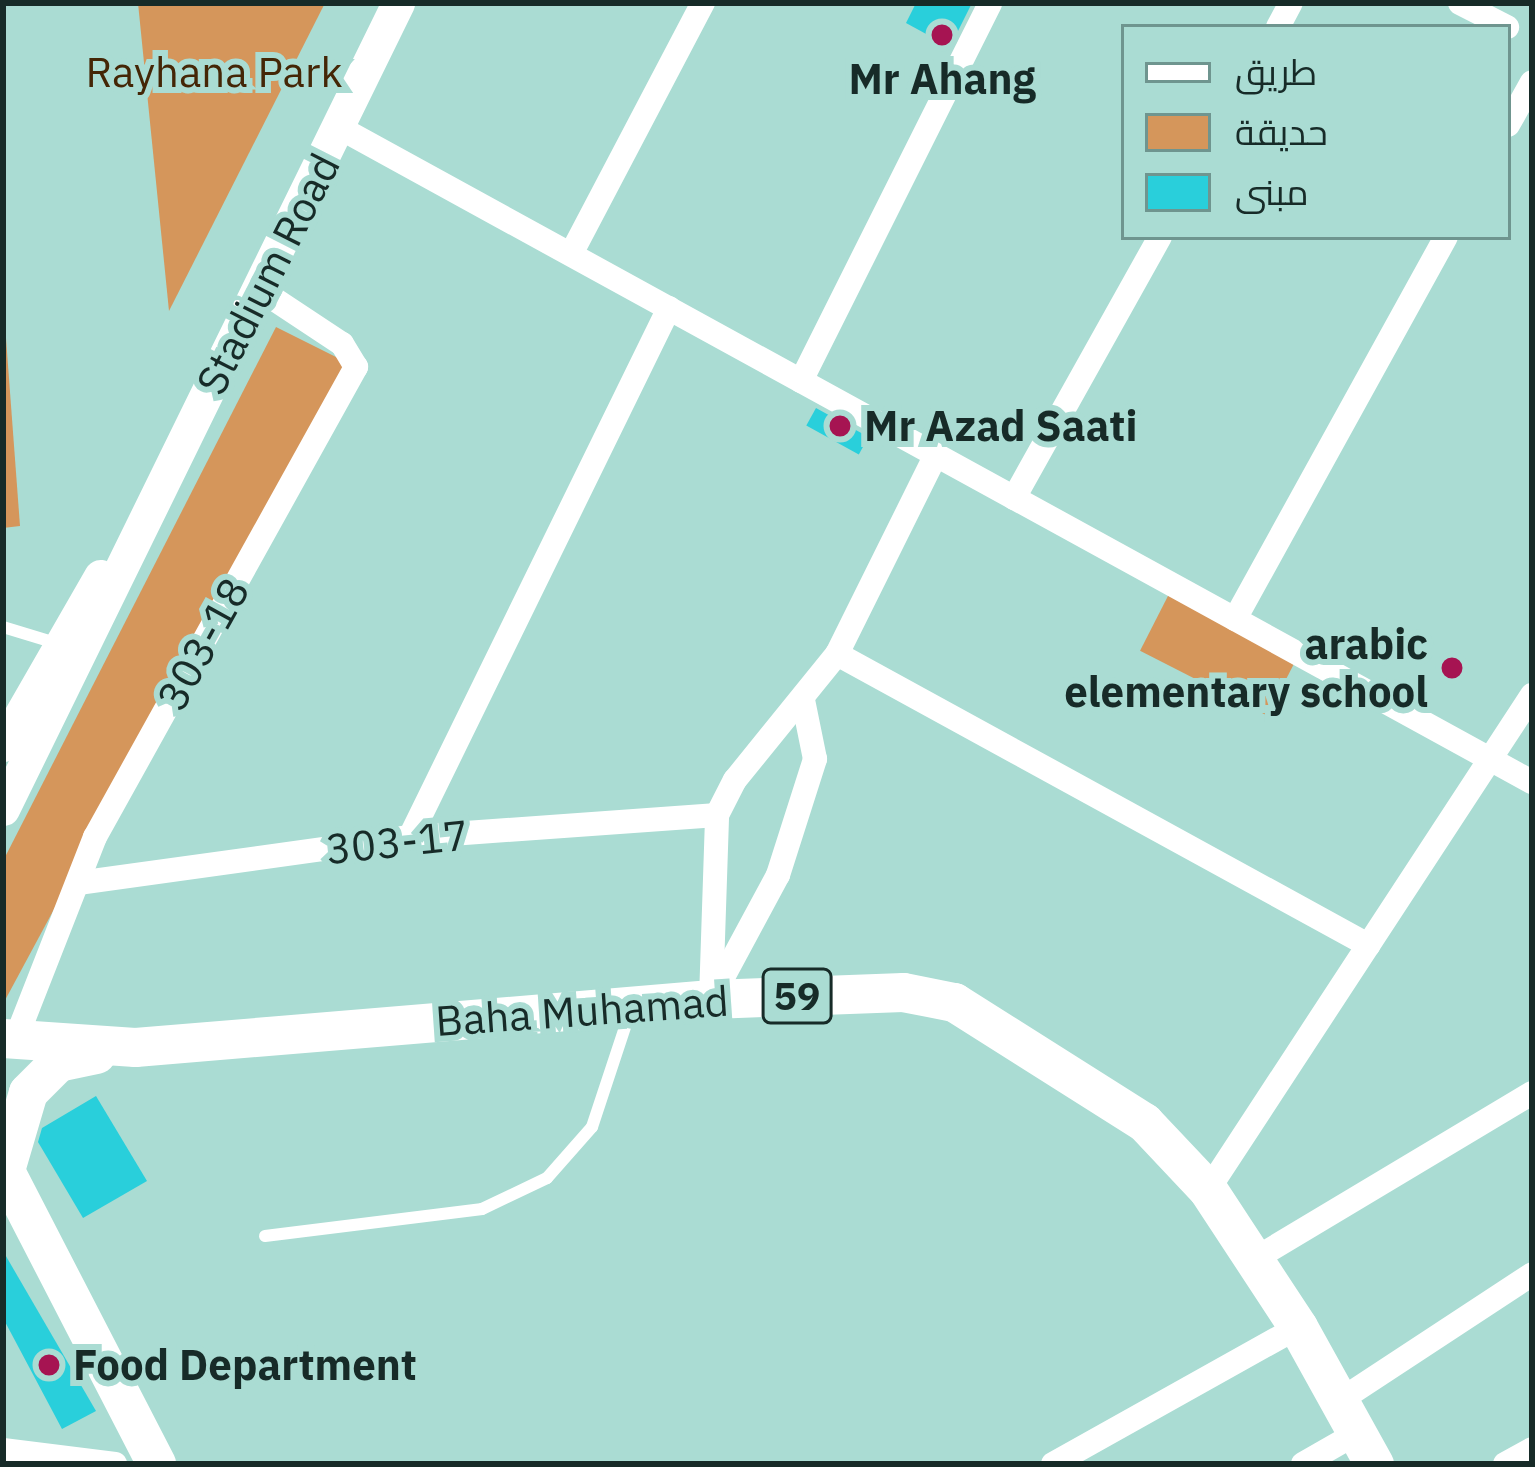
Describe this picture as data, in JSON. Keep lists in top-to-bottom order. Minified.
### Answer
{"streets":{"main road":["Stadium Road","59","Baha Muhamad"],"street":["303-18","303-17"]},"crossings":[["Stadium Road","303-18"],["303-18","303-17"],["303-18","Baha Muhamad"]],"parks":["Rayhana Park"],"places":["Mr Ahang","Mr Azad Saati","arabic elementary school","Food Department"],"legend":["طريق","حديقة","مبنى"]}
